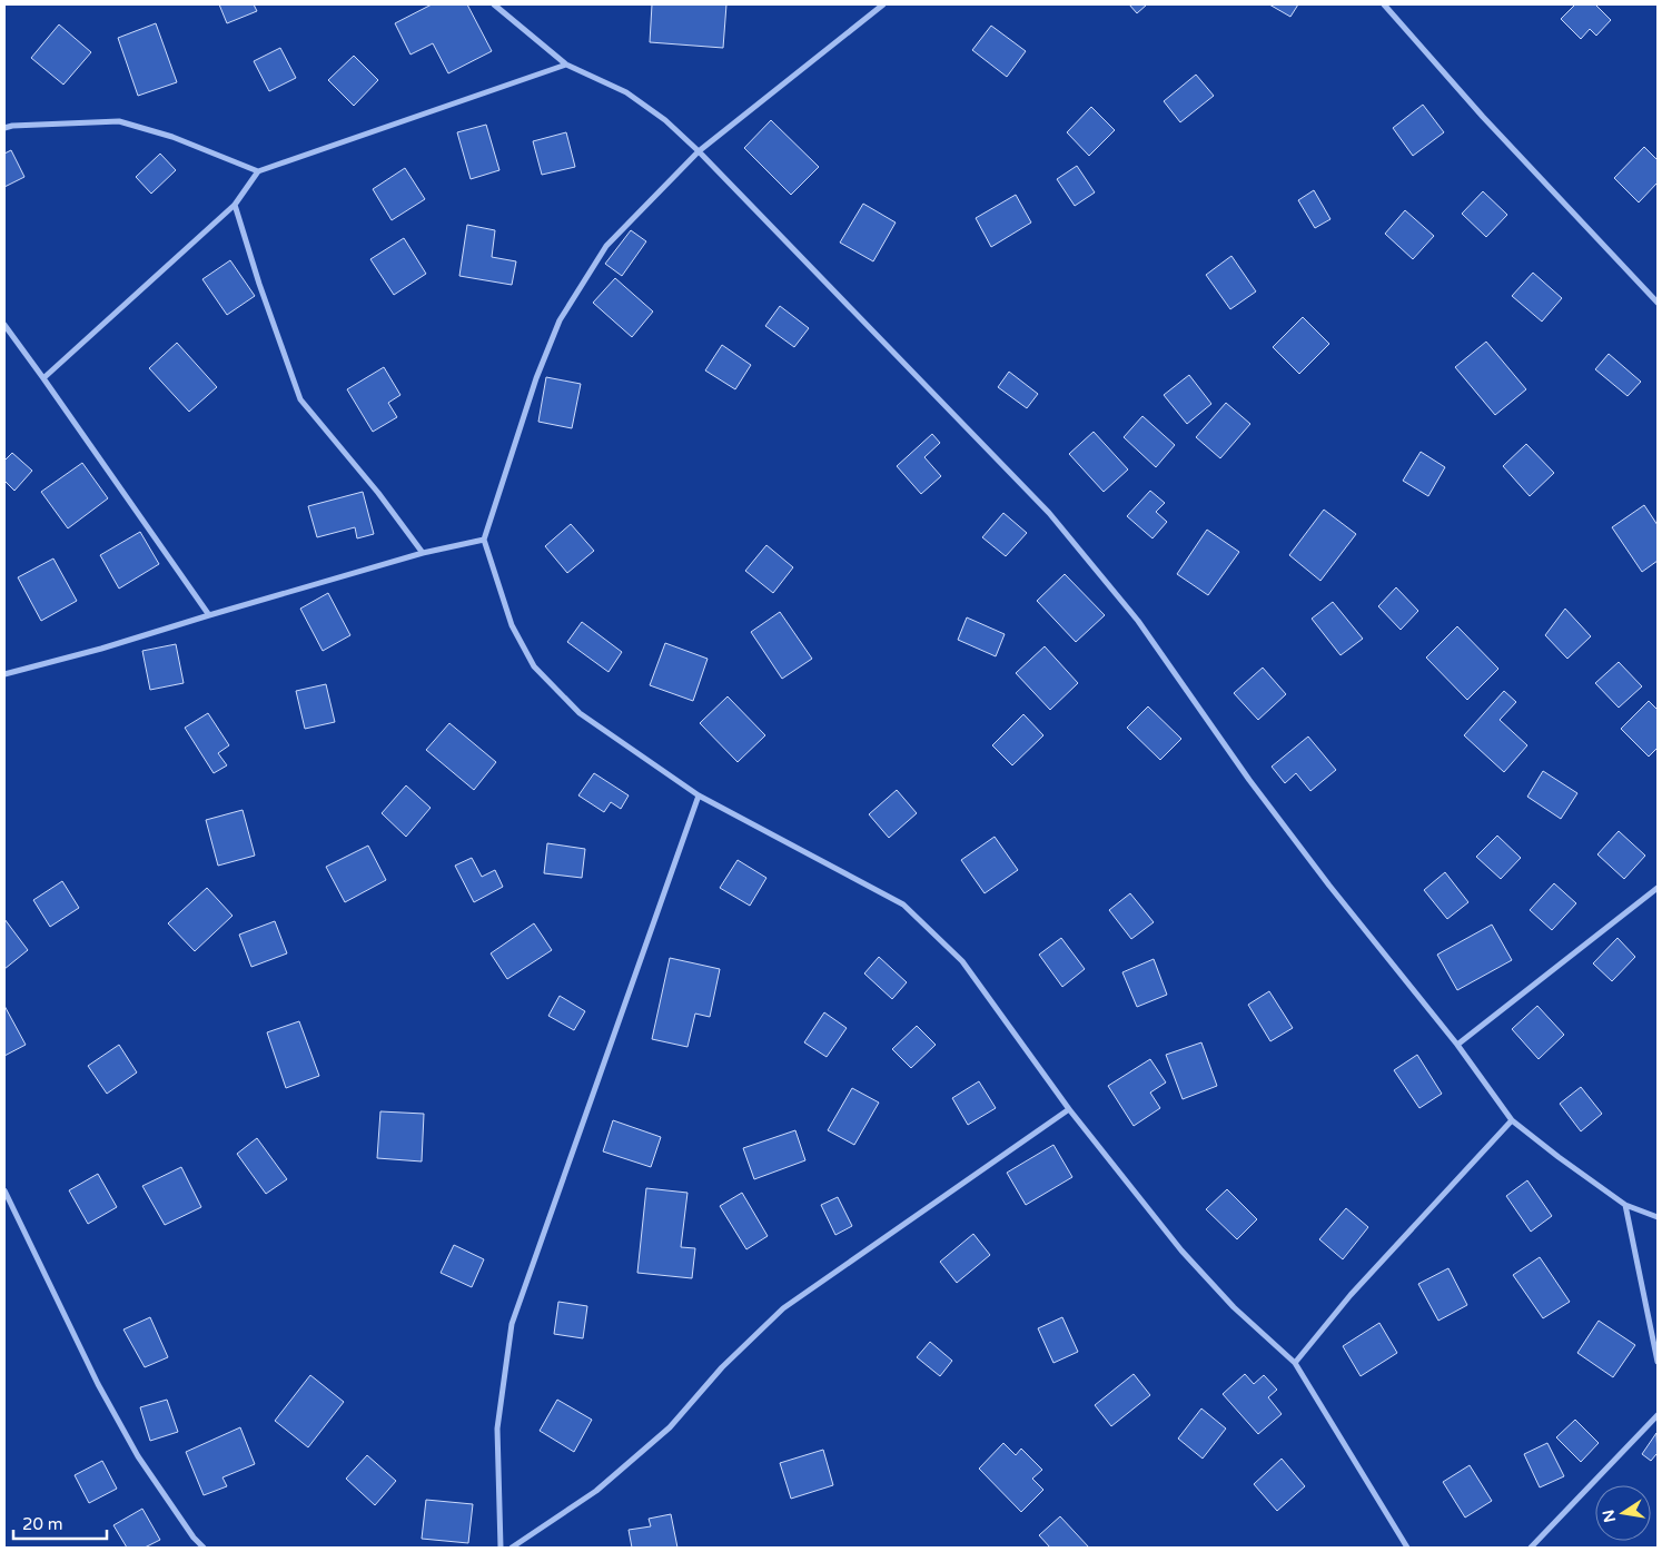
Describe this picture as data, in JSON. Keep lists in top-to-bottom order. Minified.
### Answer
{"scale_bar":"20 m","north":"left"}
